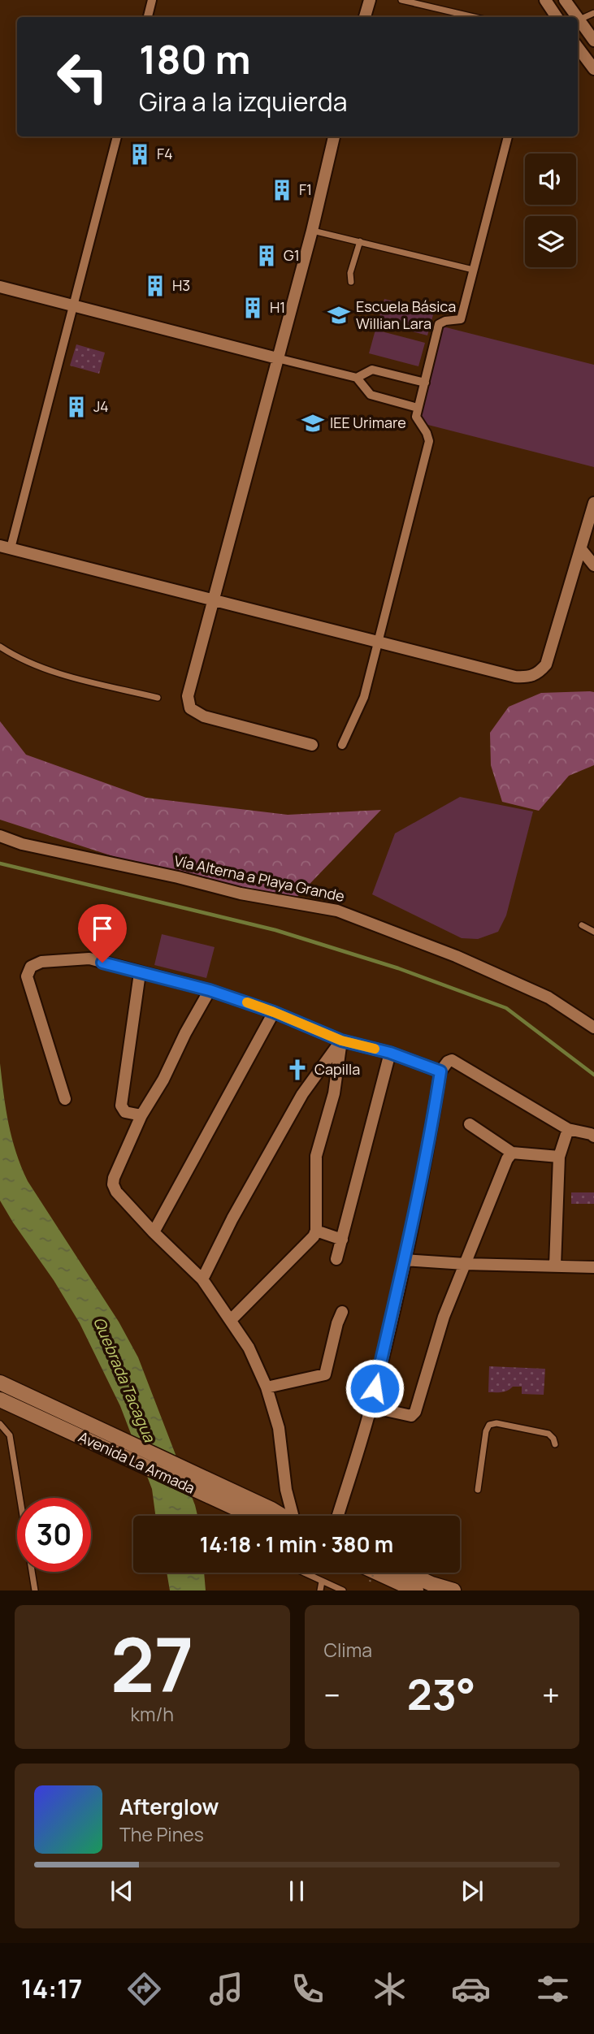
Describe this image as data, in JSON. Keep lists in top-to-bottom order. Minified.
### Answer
{"streets":{"main road":["Avenida La Armada"],"street":["Vía Alterna a Playa Grande"]},"water":["Quebrada Tacagua"],"places":{"building":["F4","F1","G1","H3","H1","J4"],"school or university":["Escuela Básica Willian Lara","IEE Urimare"],"church":["Capilla"]},"page":{"turn":["180 m","Gira a la izquierda"],"limit":"30","trip":"14:18 · 1 min · 380 m","tile":[["27","km/h"],"Clima"],"heat":["−","23°","+"],"song":["Afterglow","The Pines"],"tabs":"14:17"}}
